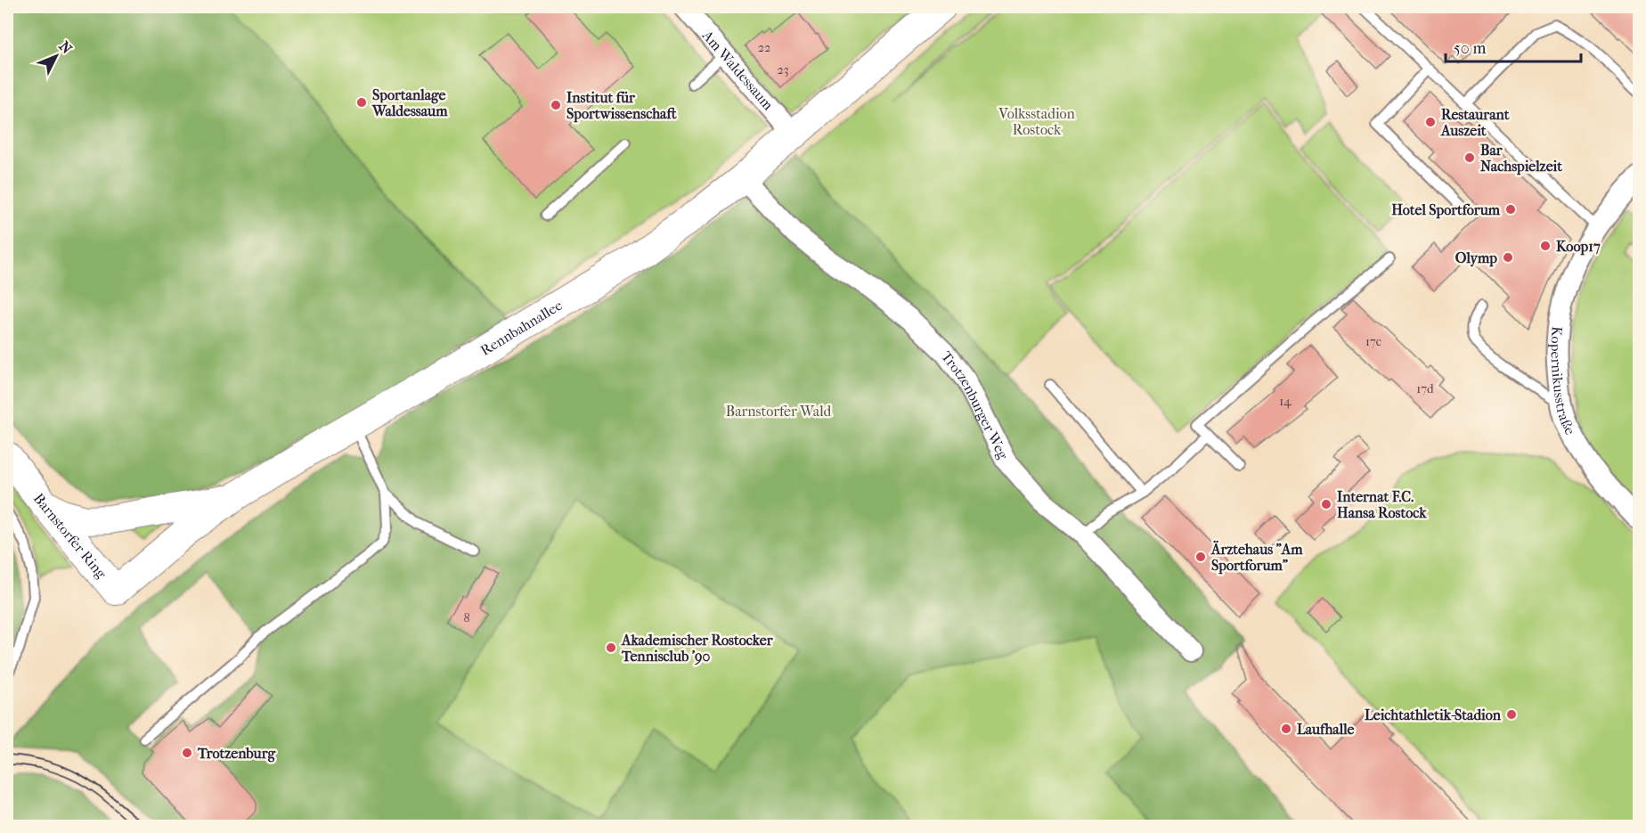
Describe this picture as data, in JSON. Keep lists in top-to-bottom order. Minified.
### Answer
{"streets":{"street":["Am Waldessaum","Rennbahnallee","Kopernikusstraße","Trotzenburger Weg","Barnstorfer Ring"]},"crossings":[["Am Waldessaum","Rennbahnallee"],["Rennbahnallee","Trotzenburger Weg"],["Rennbahnallee","Barnstorfer Ring"]],"parks":["Volksstadion Rostock","Barnstorfer Wald"],"places":["Sportanlage Waldessaum","Institut für Sportwissenschaft","Restaurant Auszeit","Bar Nachspielzeit","Hotel Sportforum","Koop17","Olymp","Internat F.C. Hansa Rostock","Ärztehaus \"Am Sportforum\"","Akademischer Rostocker Tennisclub '90","Leichtathletik-Stadion","Laufhalle","Trotzenburg"],"house_numbers":["22","23","17c","17d","14","8"],"scale_bar":"50 m","north":"top right"}
